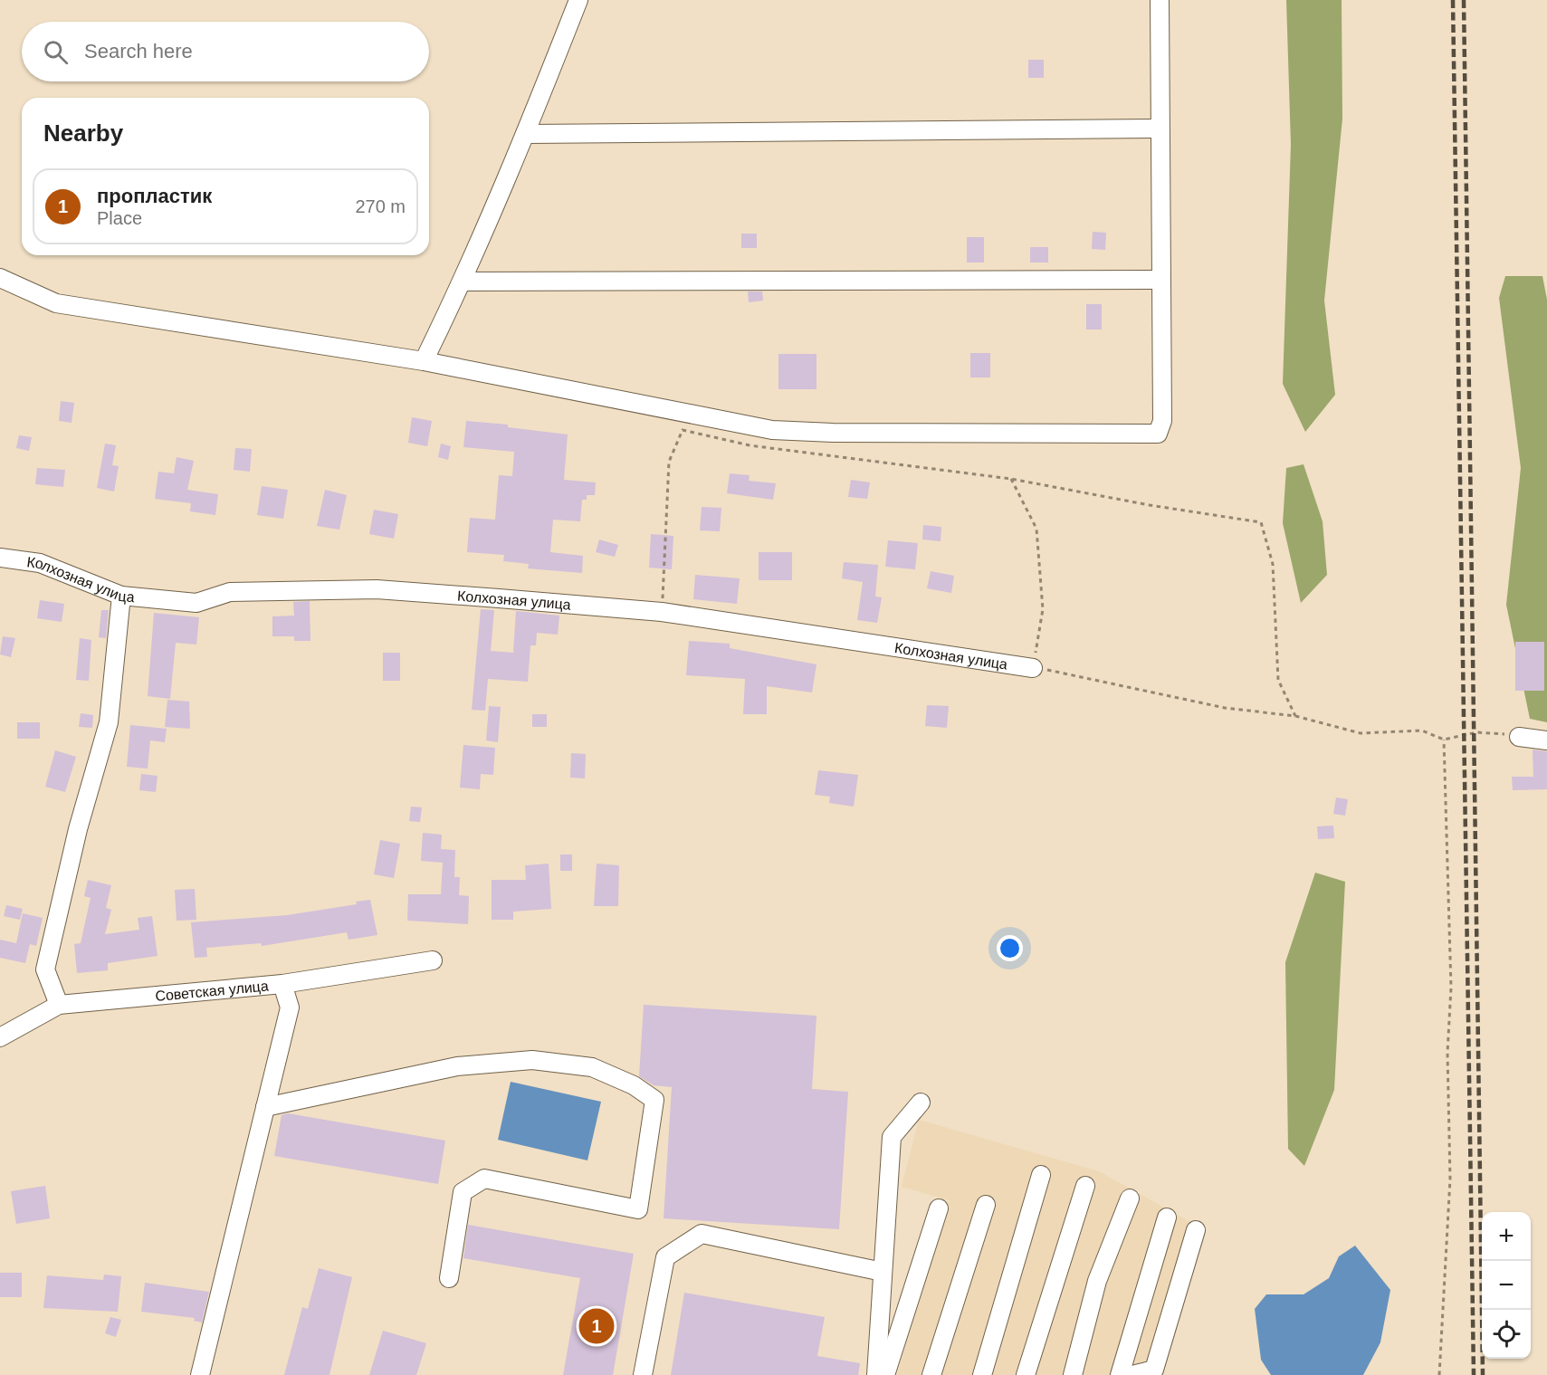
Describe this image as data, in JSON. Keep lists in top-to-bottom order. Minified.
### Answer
{"streets":{"street":["Колхозная улица","Советская улица"]},"page":{"search":"Search here","heading":"Nearby","list":[{"mark":"1","name":"пропластик","note":"Place","value":"270 m"}],"map_buttons":["+","−"],"pins":"1"}}
